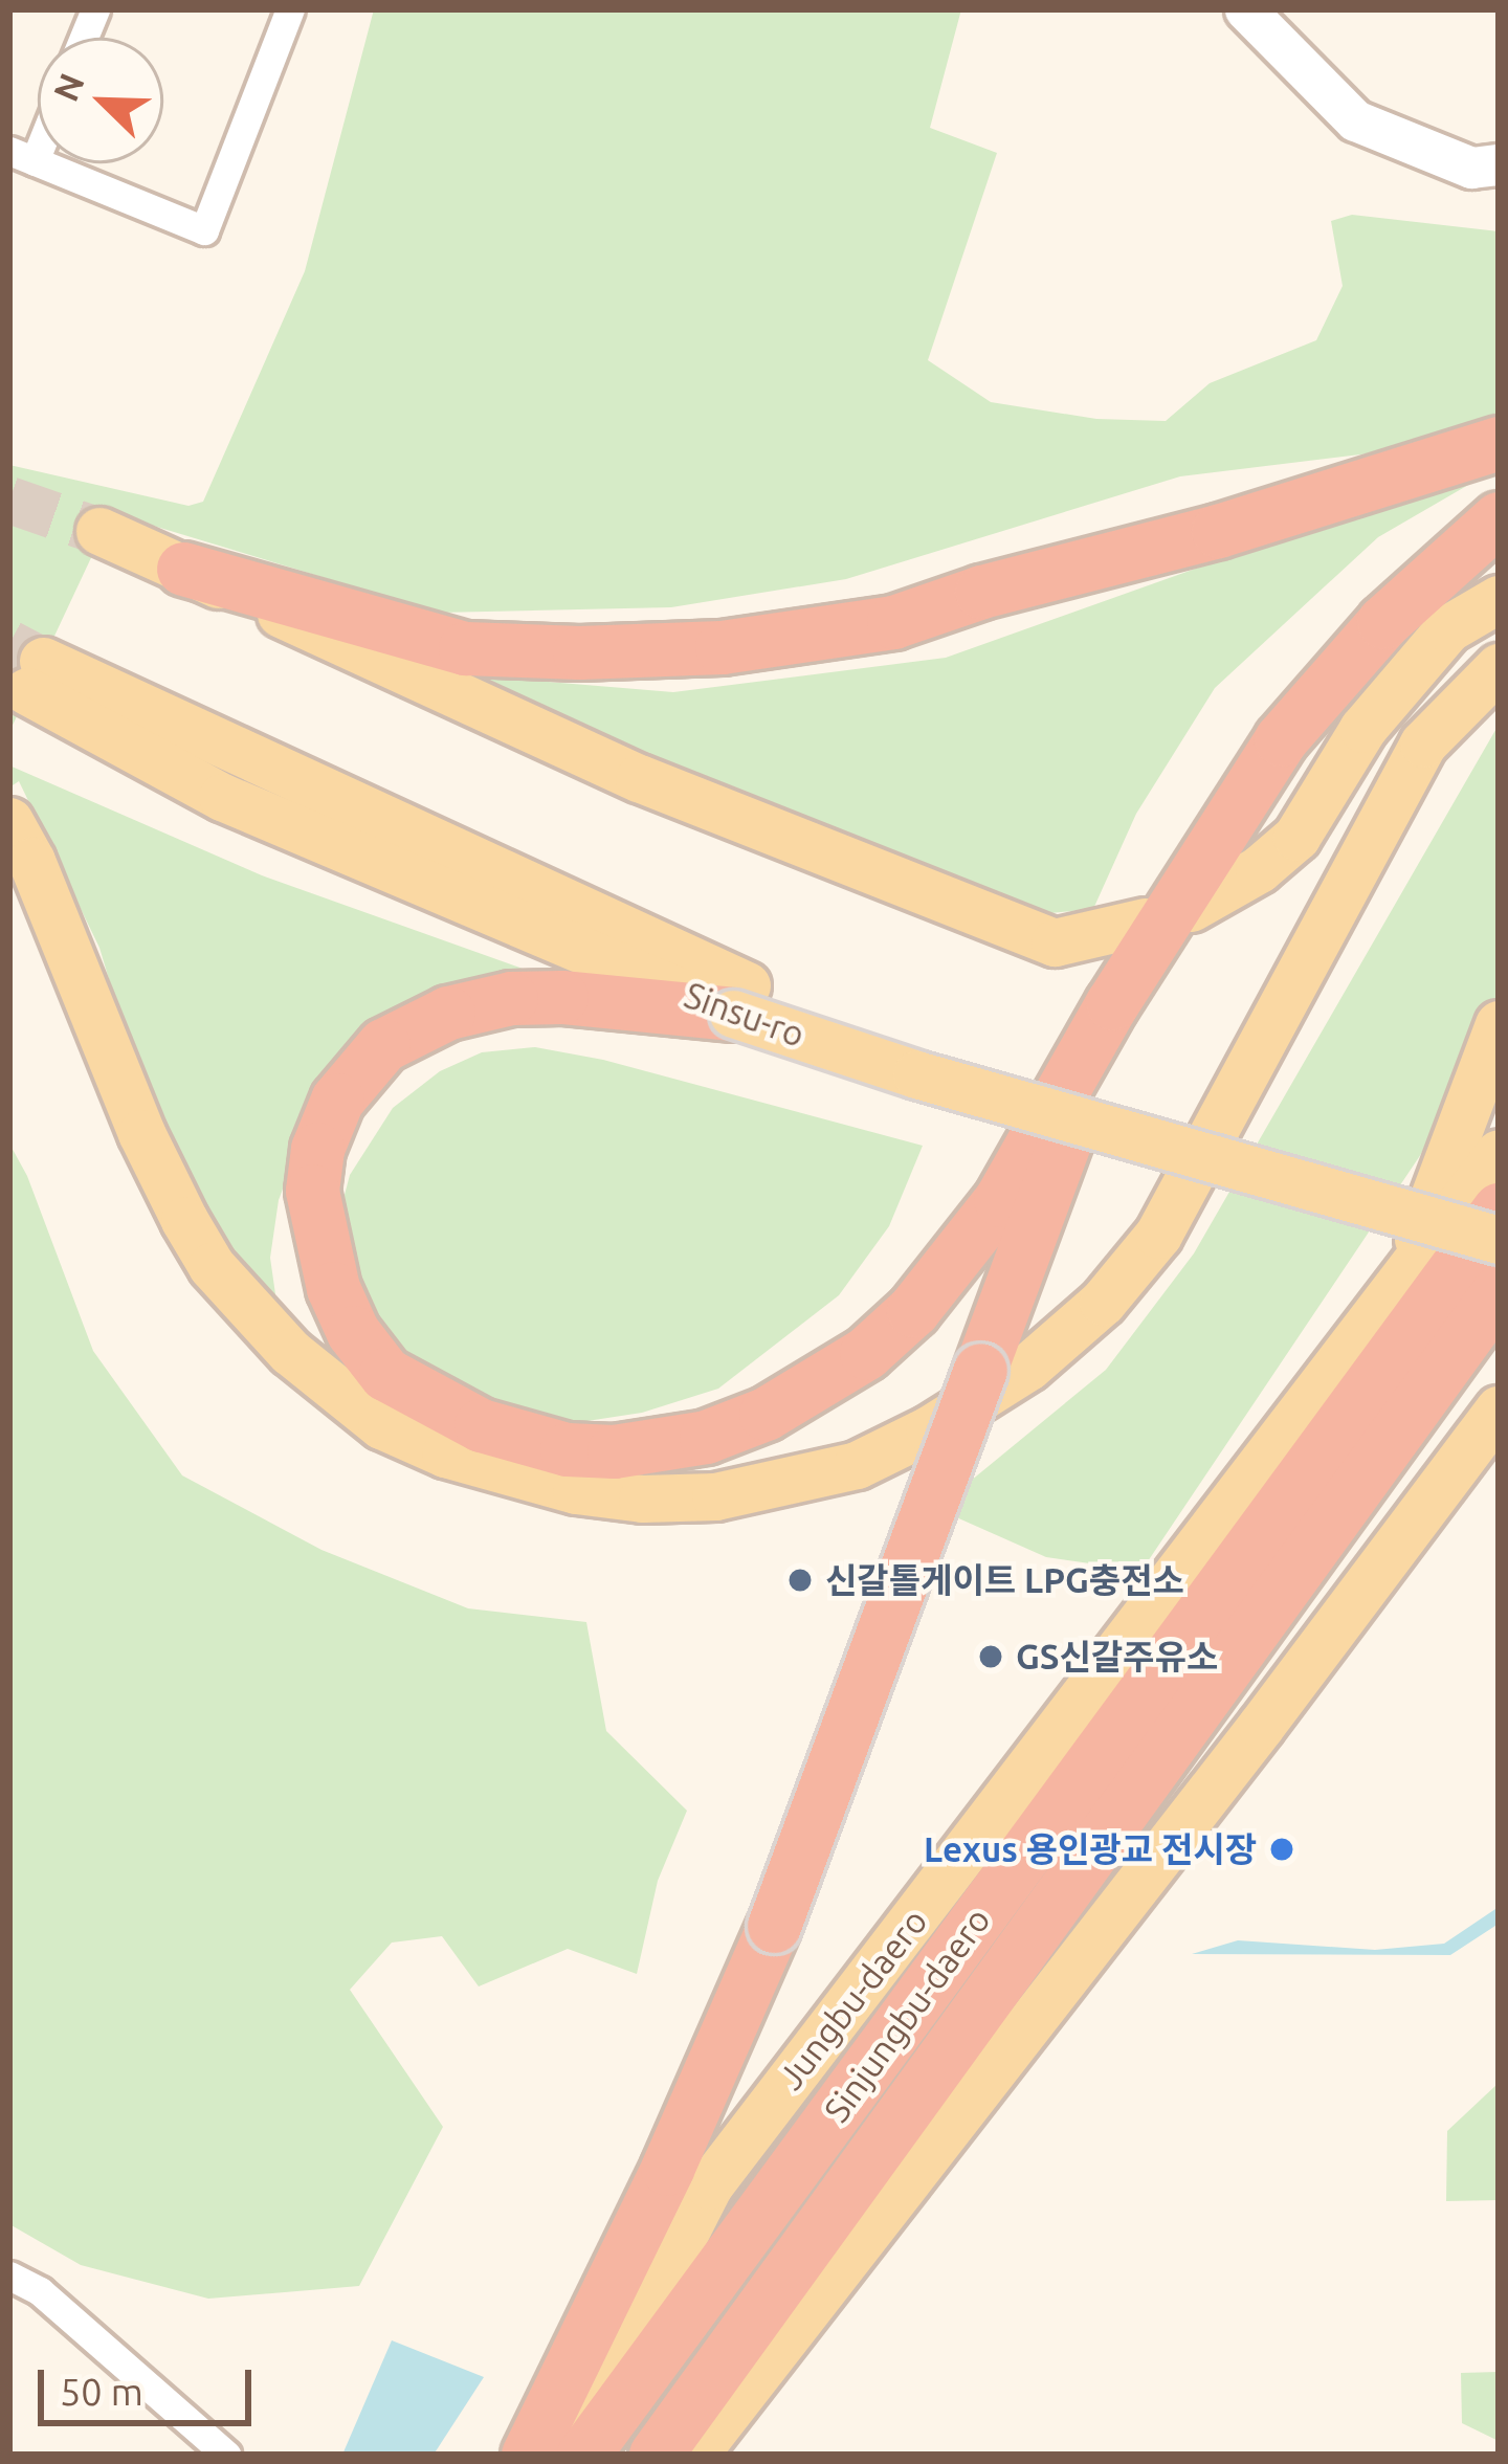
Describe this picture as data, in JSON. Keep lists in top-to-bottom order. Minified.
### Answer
{"streets":{"highway":["Sinjungbu-daero"],"main road":["Sinsu-ro","Jungbu-daero"]},"crossings":[["Sinsu-ro","Jungbu-daero"],["Sinsu-ro","Sinjungbu-daero"],["Jungbu-daero","Sinjungbu-daero"]],"places":["신갈톨게이트 LPG충전소","GS신갈주유소","Lexus 용인광교 전시장"],"scale_bar":"50 m","north":"top left"}
